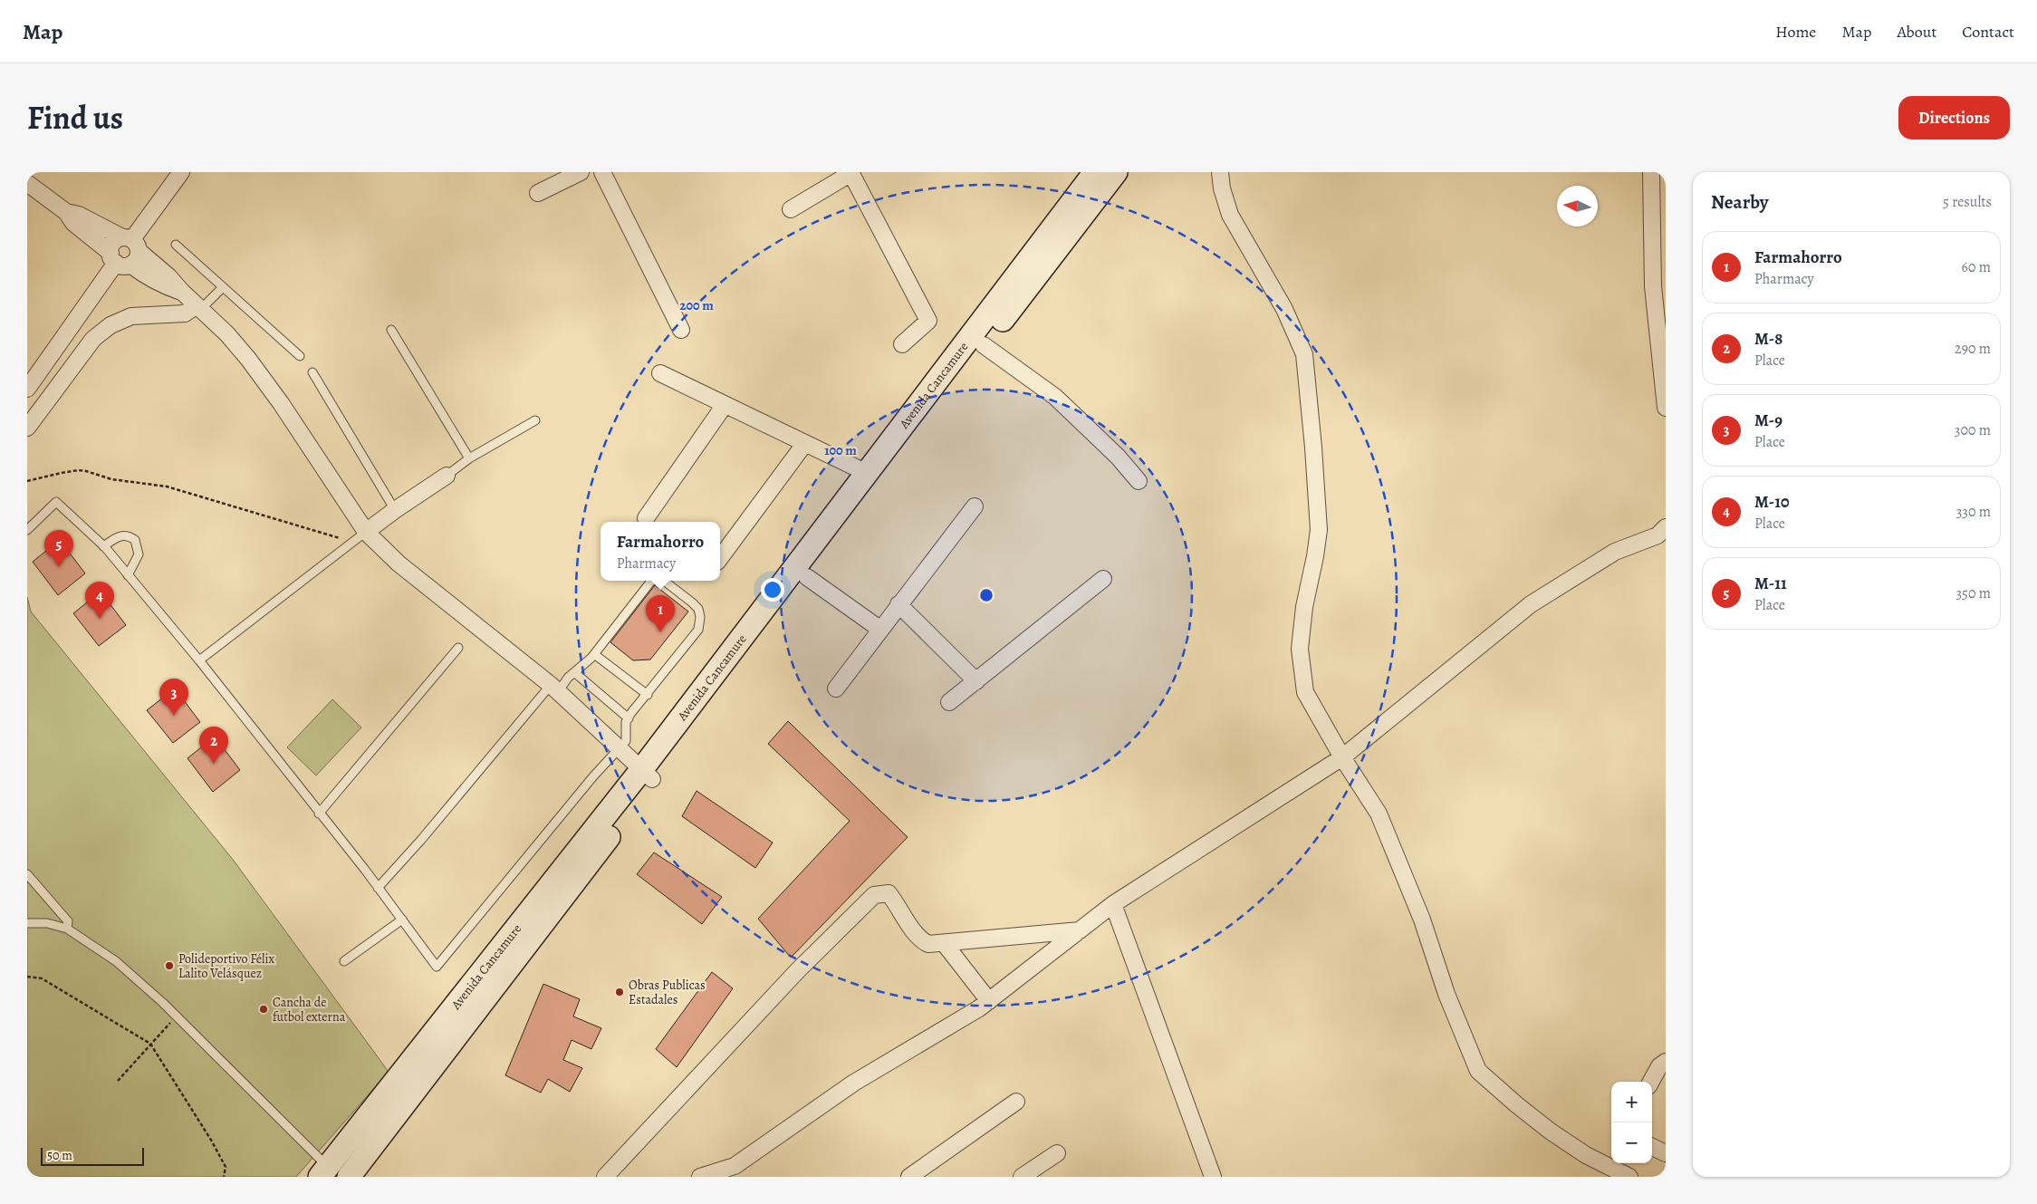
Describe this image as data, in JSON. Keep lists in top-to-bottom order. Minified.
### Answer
{"streets":{"main road":["Avenida Cancamure"]},"places":["Polideportivo Félix Lalito Velásquez","Obras Publicas Estadales","Cancha de futbol externa"],"scale_bar":"50 m","north":"left","page":{"header":"Map","nav":["Home","Map","About","Contact"],"title":"Find us","buttons":"Directions","heading":["Nearby","5 results"],"list":[{"mark":"1","name":"Farmahorro","note":"Pharmacy","value":"60 m"},{"mark":"2","name":"M-8","note":"Place","value":"290 m"},{"mark":"3","name":"M-9","note":"Place","value":"300 m"},{"mark":"4","name":"M-10","note":"Place","value":"330 m"},{"mark":"5","name":"M-11","note":"Place","value":"350 m"}],"popup":["Farmahorro","Pharmacy"],"pins":["5","4","1","3","2"],"map_buttons":["+","−"],"scale":"50 m"},"rings":["200 m","100 m"]}
